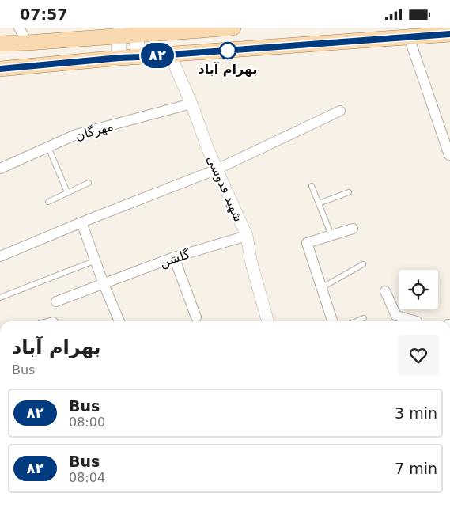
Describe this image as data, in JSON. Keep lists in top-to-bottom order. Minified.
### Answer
{"streets":{"street":["مهرگان","شهید قدوسی","گلشن"]},"crossings":[["مهرگان","شهید قدوسی"],["شهید قدوسی","گلشن"]],"places":["بهرام آباد"],"lines":["bus line ۸۲"],"page":{"status":"07:57","on_map":"۸۲","heading":["بهرام آباد","Bus"],"list":[{"mark":"۸۲","name":"Bus","note":"08:00","value":"3 min"},{"mark":"۸۲","name":"Bus","note":"08:04","value":"7 min"}]}}
